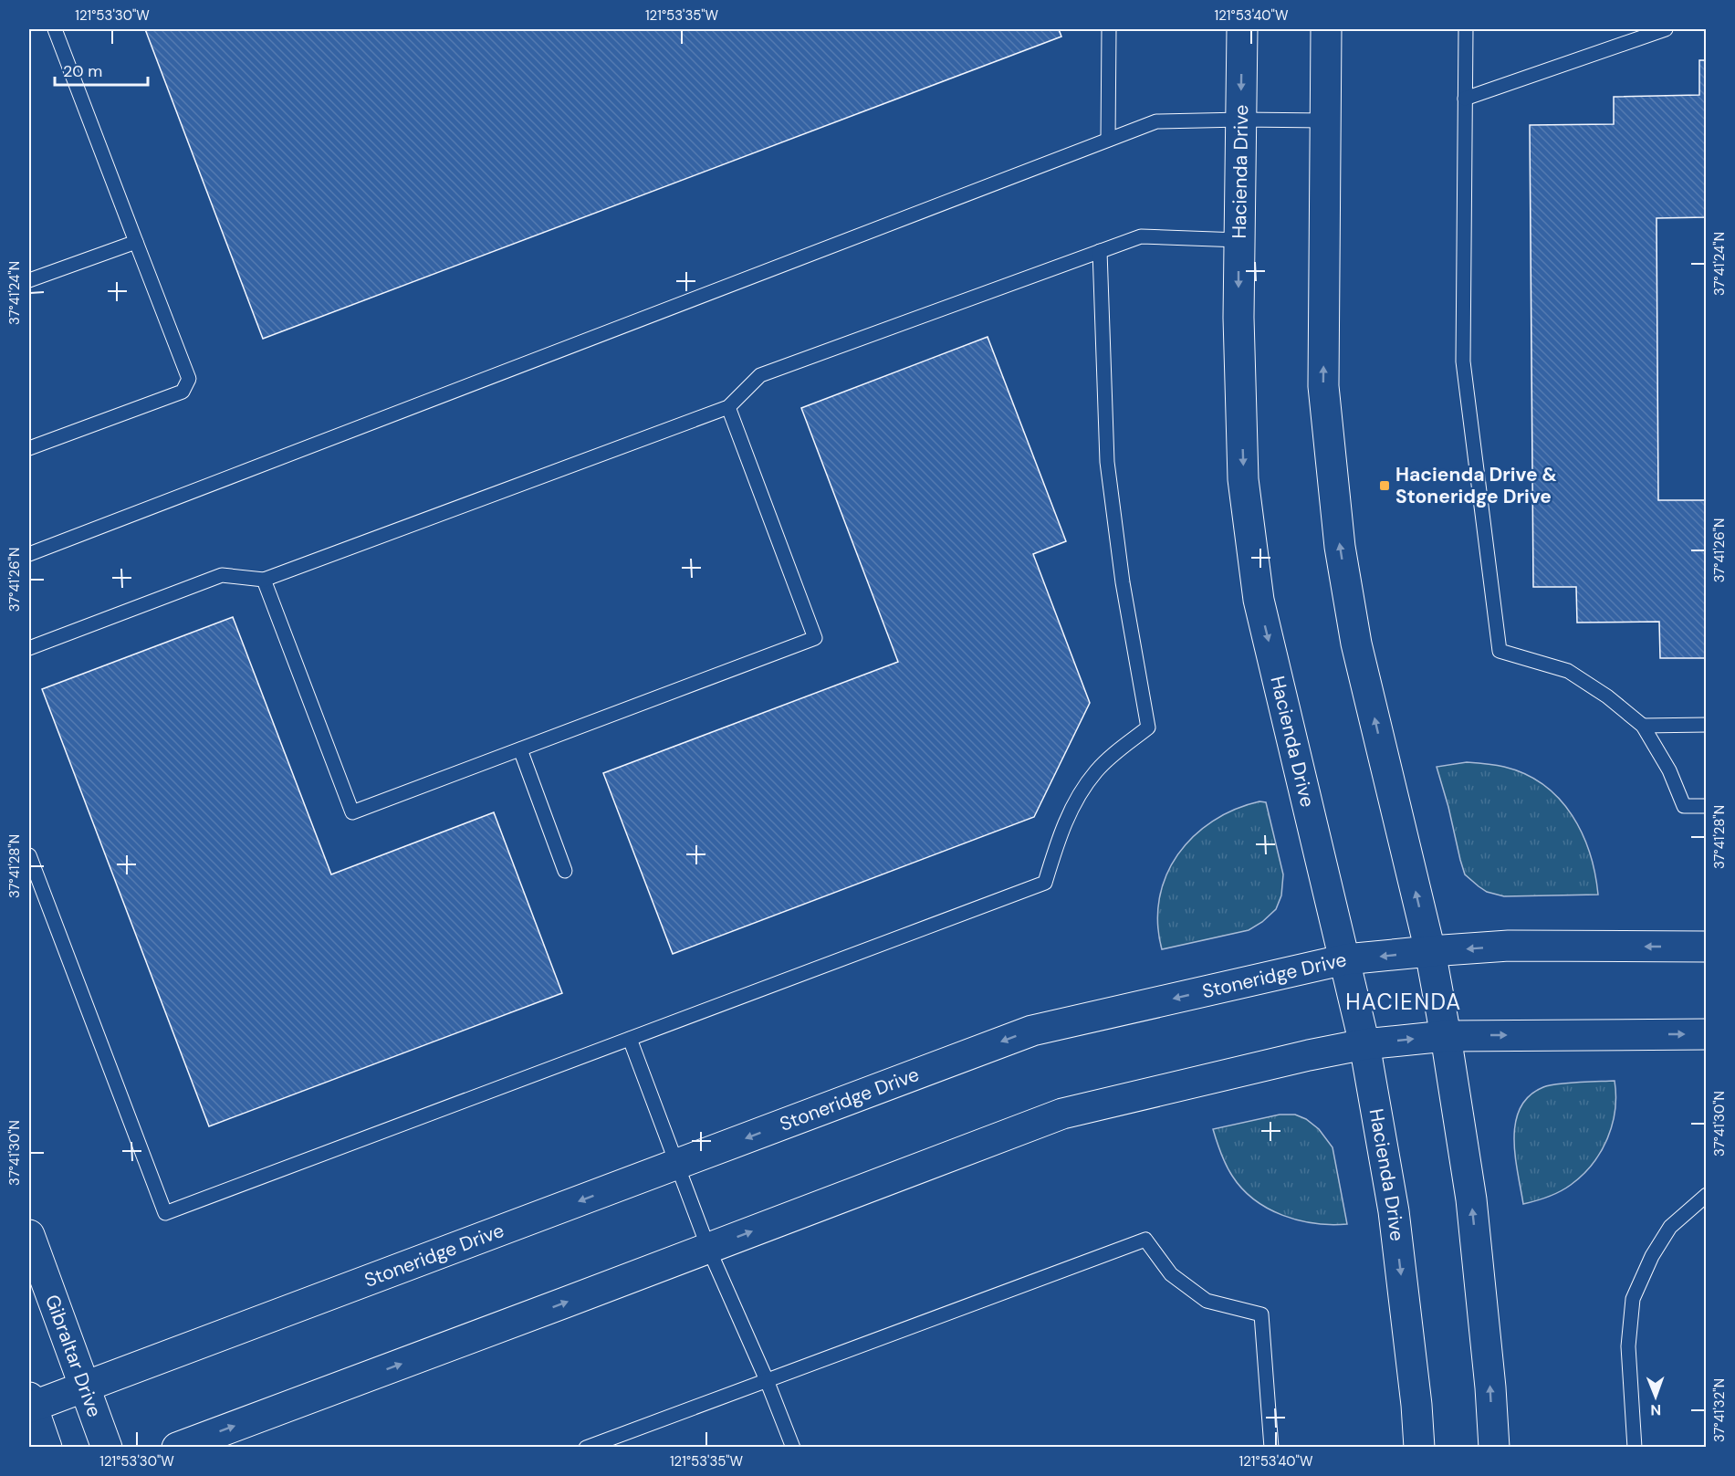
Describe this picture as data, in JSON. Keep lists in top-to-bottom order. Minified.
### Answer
{"streets":{"main road":["Hacienda Drive","Stoneridge Drive","Gibraltar Drive"]},"crossings":[["Hacienda Drive","Stoneridge Drive"],["Stoneridge Drive","Gibraltar Drive"]],"districts":["HACIENDA"],"places":{"transit":["Hacienda Drive & Stoneridge Drive"]},"scale_bar":"20 m","north":"bottom","coordinates":["121°53'30\"W","121°53'35\"W","121°53'40\"W","37°41'24\"N","37°41'26\"N","37°41'28\"N","37°41'30\"N","37°41'32\"N"]}
